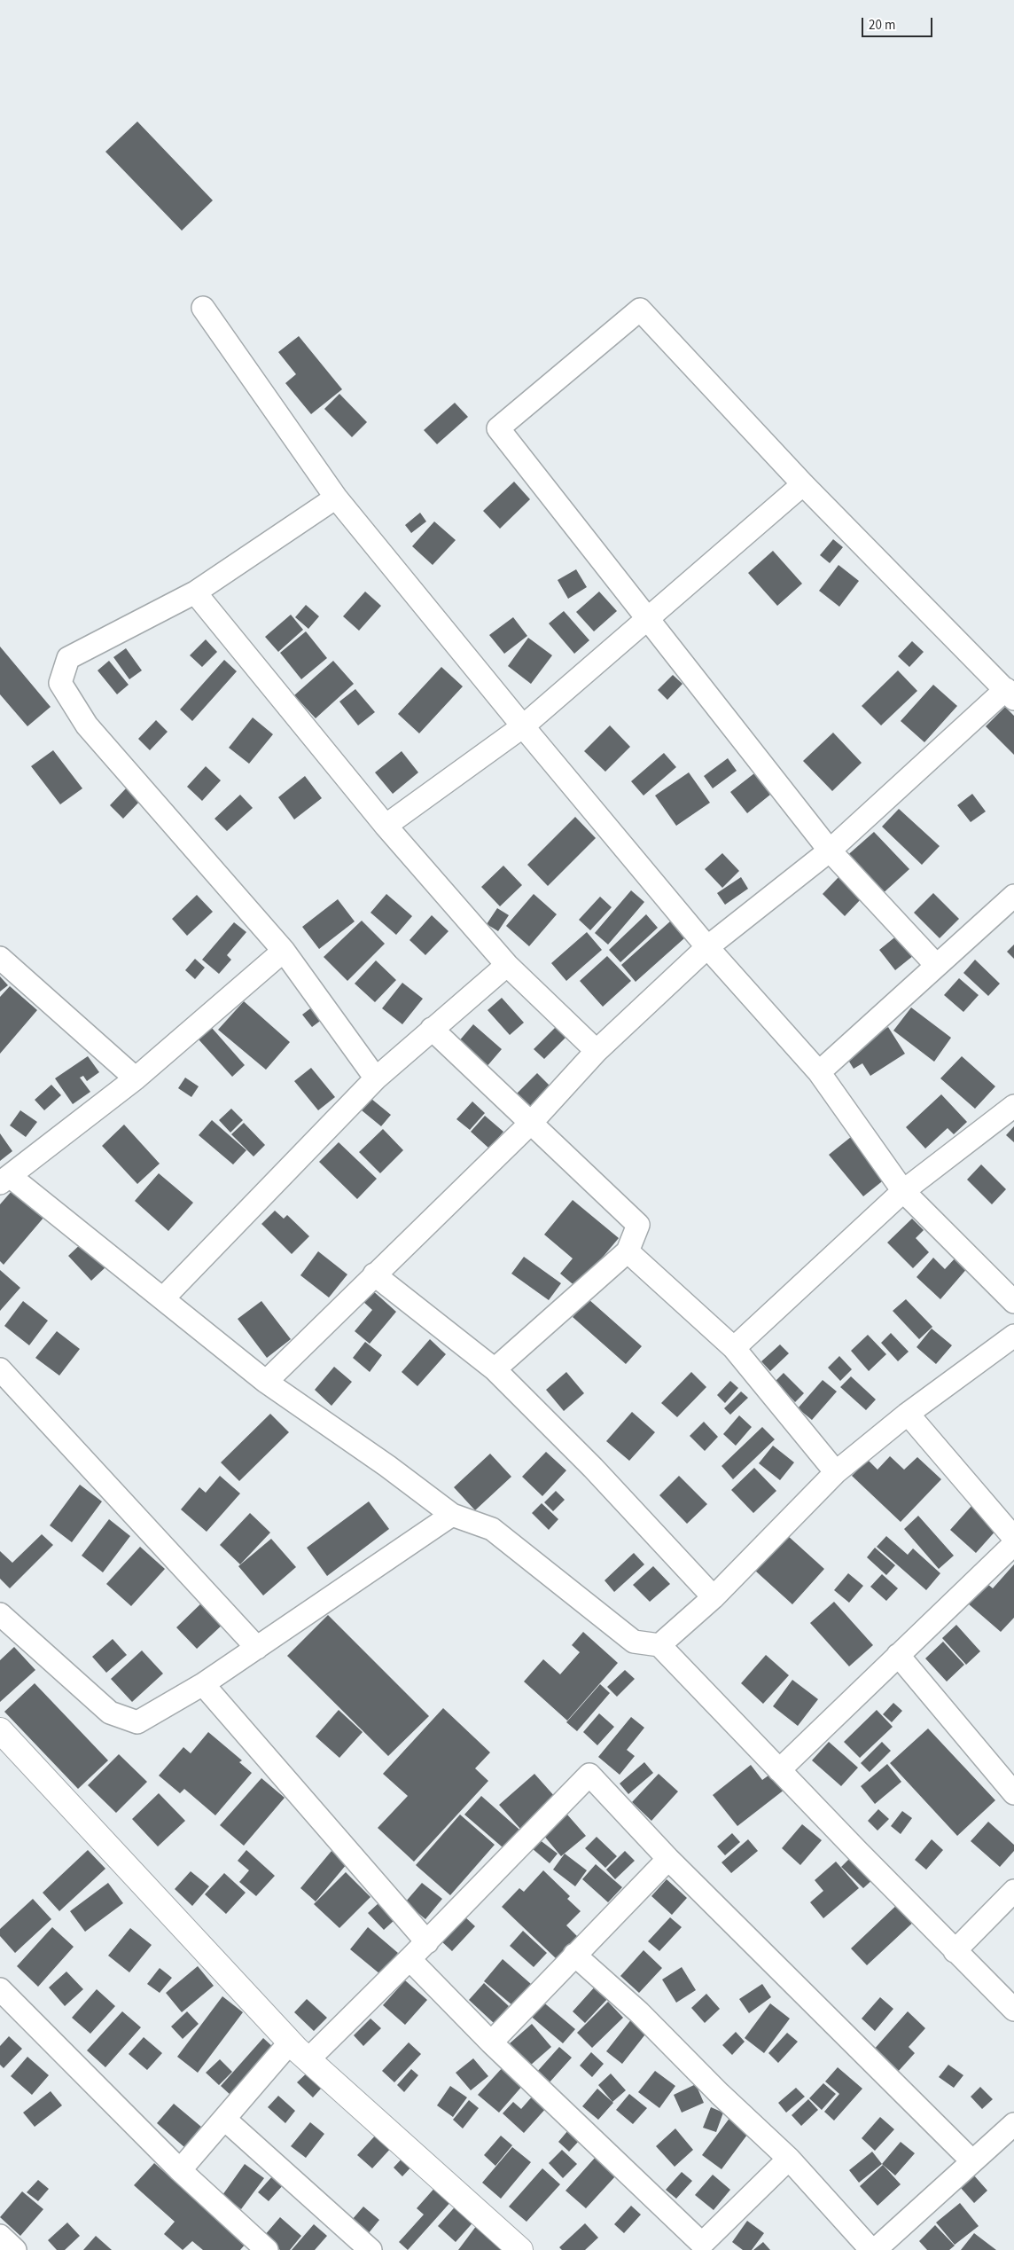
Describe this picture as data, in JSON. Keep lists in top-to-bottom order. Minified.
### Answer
{"scale_bar":"20 m"}
